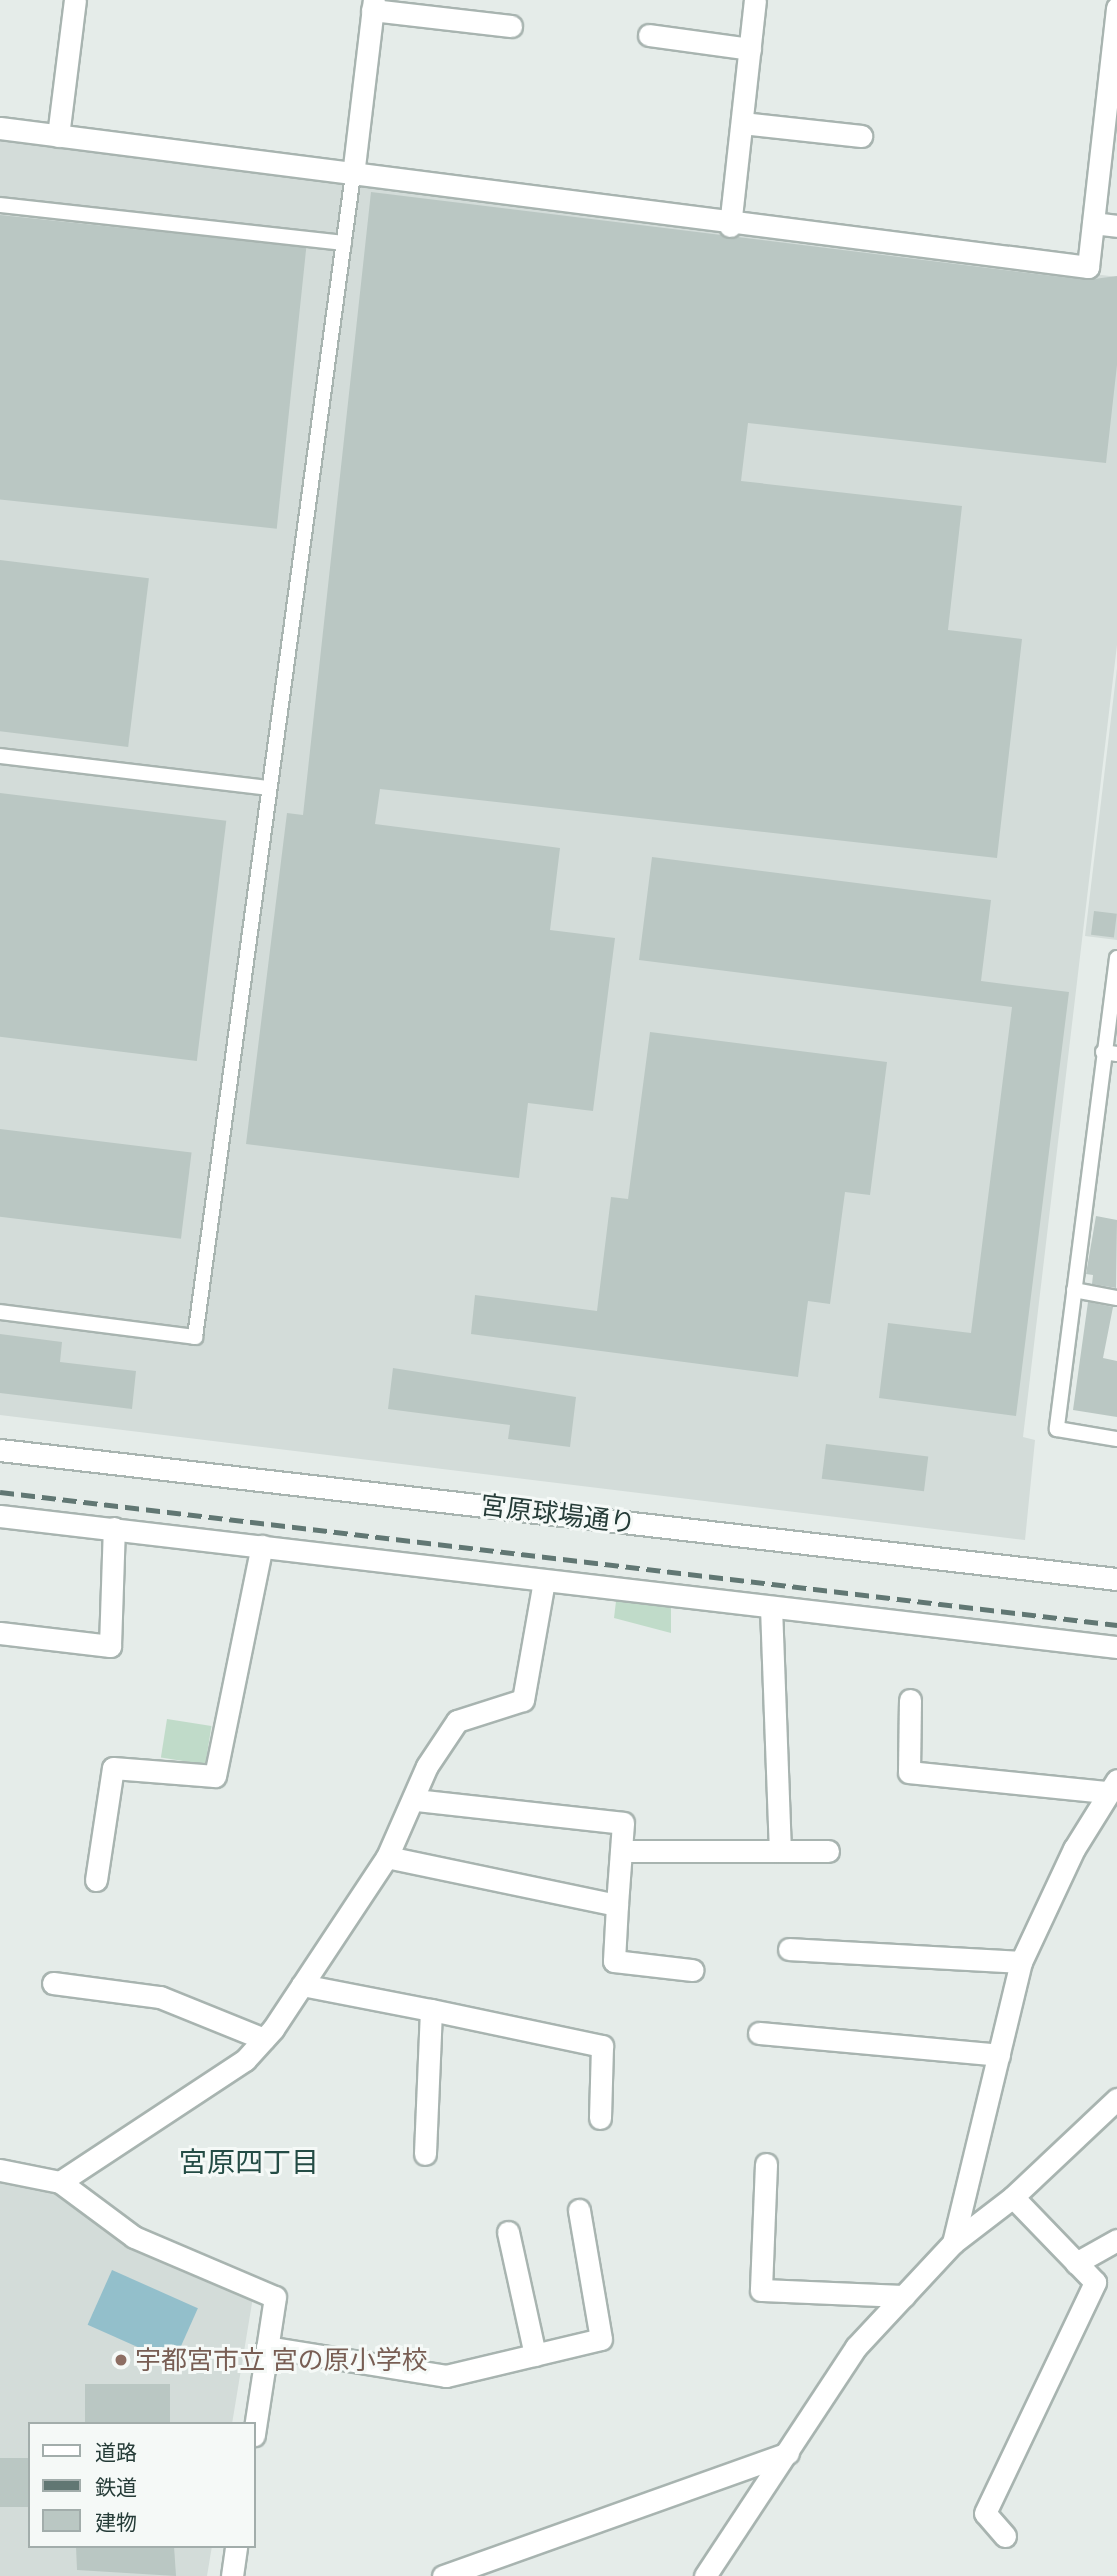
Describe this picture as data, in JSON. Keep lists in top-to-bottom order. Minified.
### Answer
{"streets":{"street":["宮原球場通り"]},"districts":["宮原四丁目"],"places":["宇都宮市立 宮の原小学校"],"legend":["道路","鉄道","建物"]}
